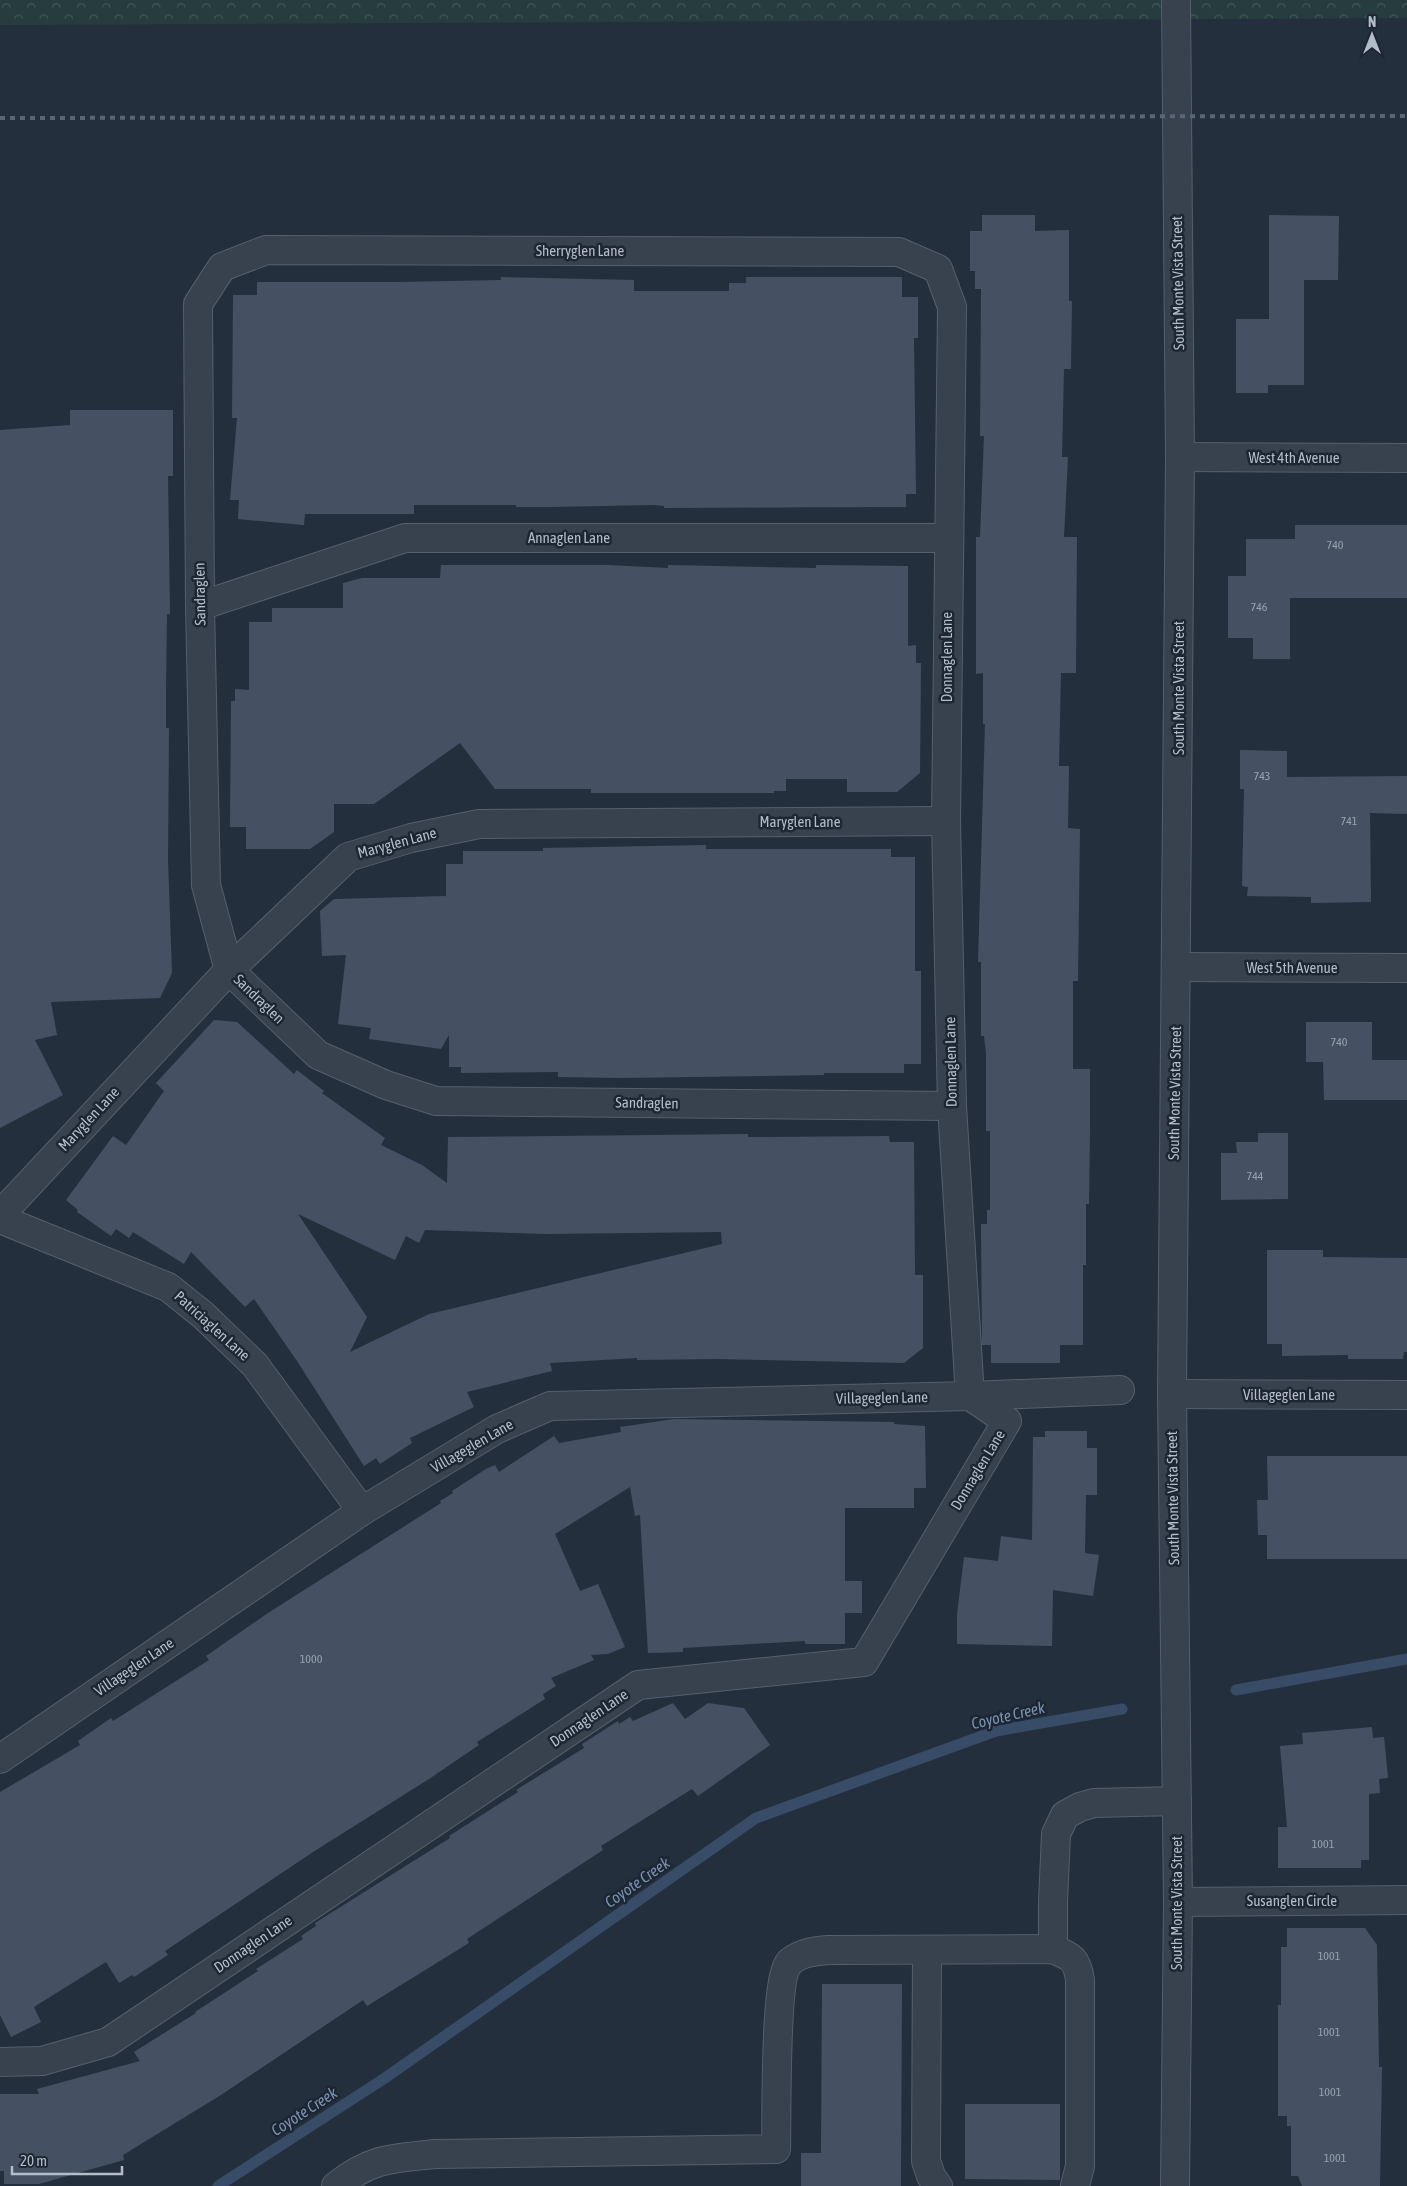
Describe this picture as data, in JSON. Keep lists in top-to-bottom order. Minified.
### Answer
{"streets":{"street":["Sherryglen Lane","South Monte Vista Street","West 4th Avenue","Annaglen Lane","Sandraglen","Donnaglen Lane","Maryglen Lane","West 5th Avenue","Patriciaglen Lane","Villageglen Lane","Susanglen Circle"]},"crossings":[["Sherryglen Lane","Sandraglen"],["Sherryglen Lane","Donnaglen Lane"],["South Monte Vista Street","West 4th Avenue"],["South Monte Vista Street","West 5th Avenue"],["South Monte Vista Street","Villageglen Lane"],["South Monte Vista Street","Susanglen Circle"],["Annaglen Lane","Sandraglen"],["Annaglen Lane","Donnaglen Lane"],["Sandraglen","Donnaglen Lane"],["Sandraglen","Maryglen Lane"],["Donnaglen Lane","Maryglen Lane"],["Donnaglen Lane","Villageglen Lane"],["Patriciaglen Lane","Villageglen Lane"]],"water":["Coyote Creek"],"house_numbers":["740","746","743","741","740","744","1000","1001","1001","1001","1001","1001"],"scale_bar":"20 m","north":"top"}
